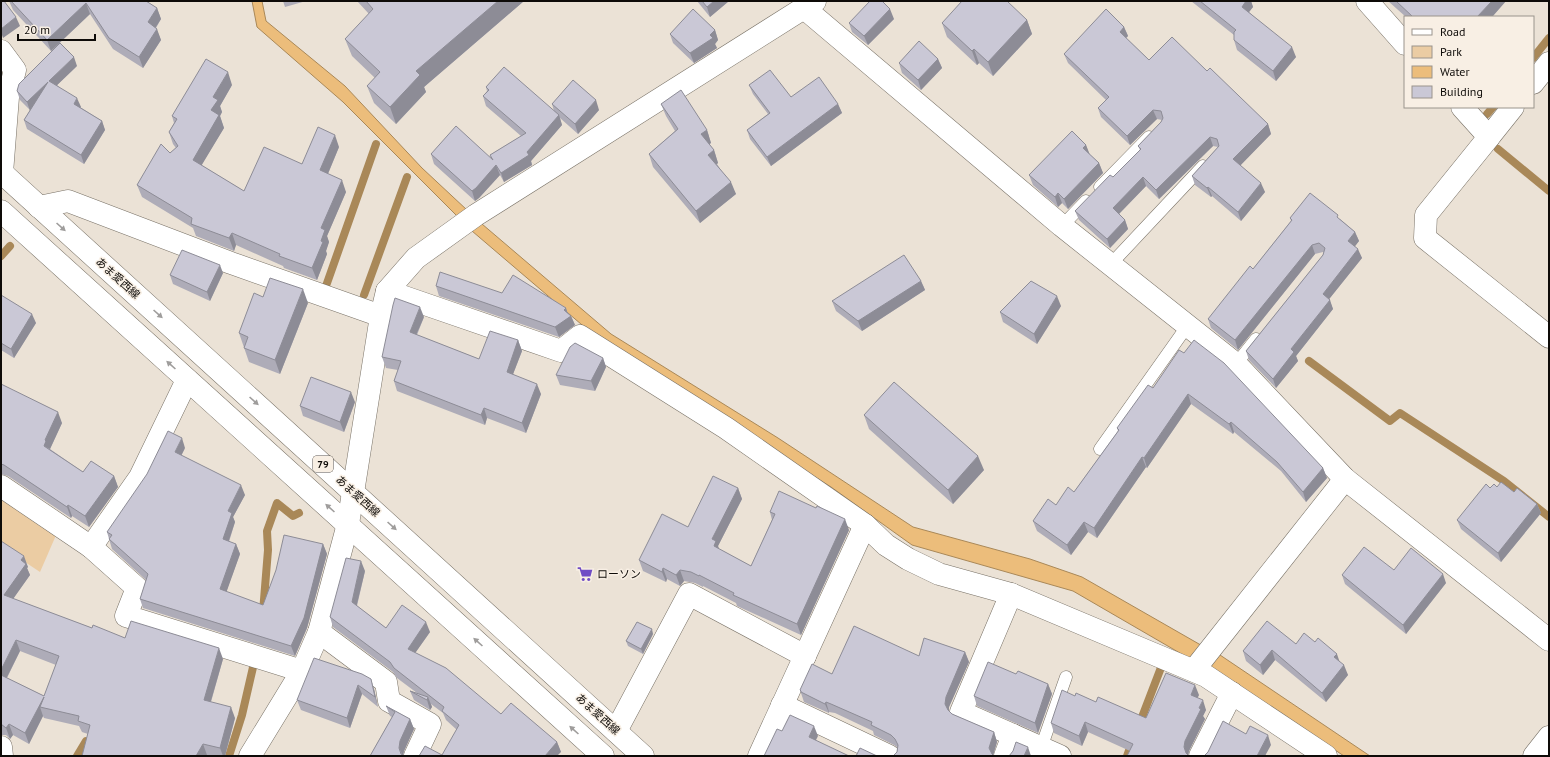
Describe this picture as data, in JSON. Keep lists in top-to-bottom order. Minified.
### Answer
{"streets":{"street":["あま愛西線","79"]},"places":{"supermarket":["ローソン"]},"legend":["Road","Park","Water","Building"],"scale_bar":"20 m"}
